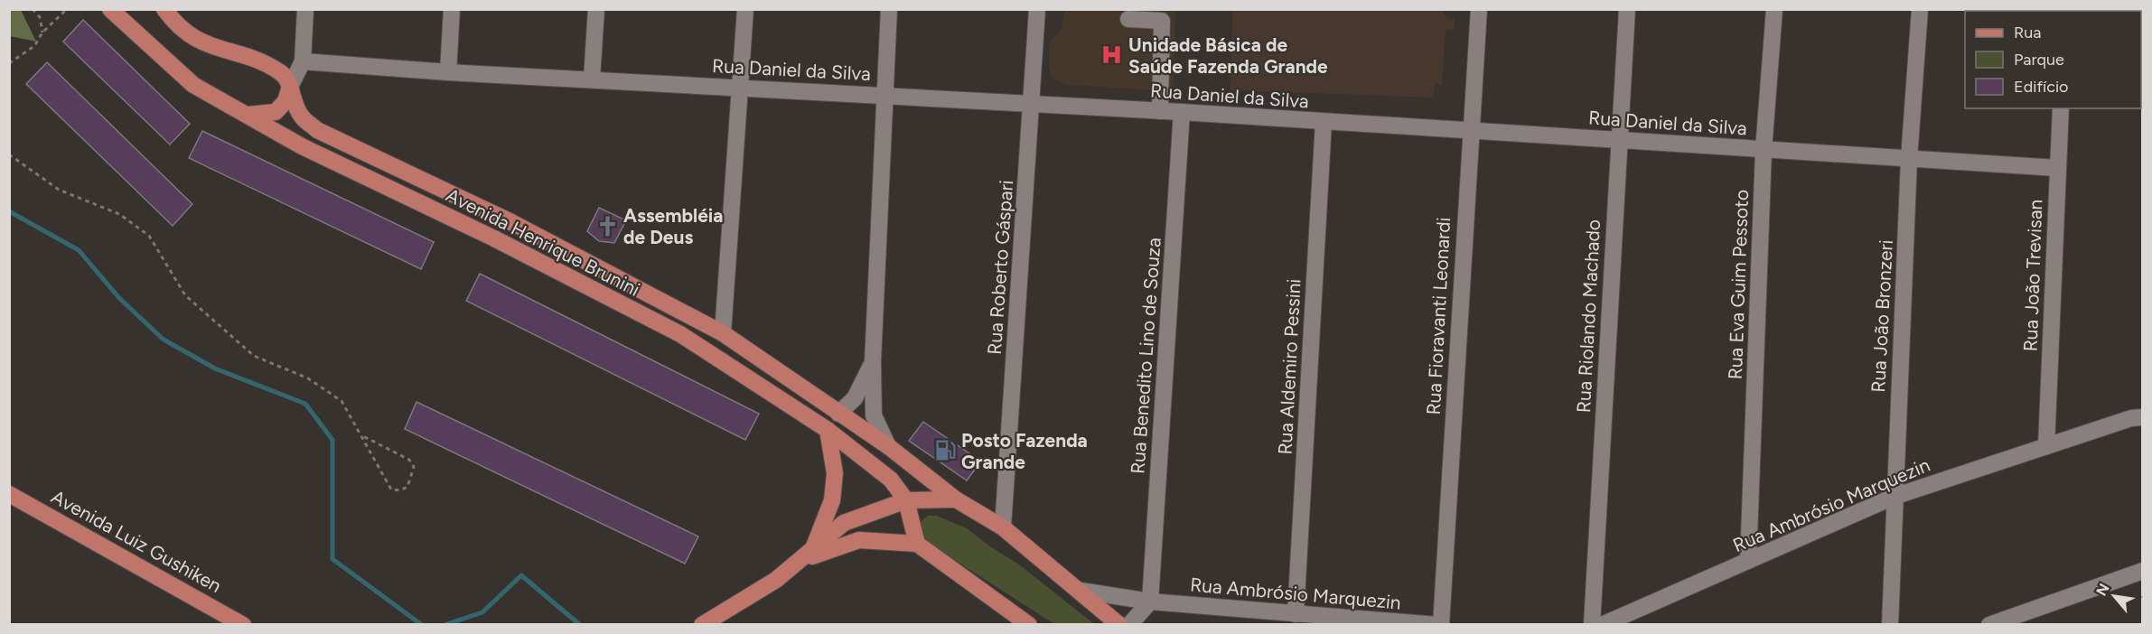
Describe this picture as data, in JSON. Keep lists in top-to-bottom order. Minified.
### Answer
{"streets":{"main road":["Avenida Henrique Brunini","Avenida Luiz Gushiken"],"street":["Rua Daniel da Silva","Rua Roberto Gáspari","Rua João Trevisan","Rua Eva Guim Pessoto","Rua Fioravanti Leonardi","Rua Riolando Machado","Rua João Bronzeri","Rua Benedito Lino de Souza","Rua Aldemiro Pessini","Rua Ambrósio Marquezin"]},"crossings":[["Rua Daniel da Silva","Rua Roberto Gáspari"],["Rua Daniel da Silva","Rua João Trevisan"],["Rua Daniel da Silva","Rua Eva Guim Pessoto"],["Rua Daniel da Silva","Rua Fioravanti Leonardi"],["Rua Daniel da Silva","Rua Riolando Machado"],["Rua Daniel da Silva","Rua João Bronzeri"],["Rua Daniel da Silva","Rua Benedito Lino de Souza"],["Rua Daniel da Silva","Rua Aldemiro Pessini"],["Avenida Henrique Brunini","Rua Roberto Gáspari"],["Avenida Henrique Brunini","Rua Ambrósio Marquezin"],["Rua João Trevisan","Rua Ambrósio Marquezin"],["Rua Eva Guim Pessoto","Rua Ambrósio Marquezin"],["Rua Fioravanti Leonardi","Rua Ambrósio Marquezin"],["Rua João Bronzeri","Rua Ambrósio Marquezin"],["Rua Benedito Lino de Souza","Rua Ambrósio Marquezin"],["Rua Aldemiro Pessini","Rua Ambrósio Marquezin"]],"places":{"hospital":["Unidade Básica de Saúde Fazenda Grande"],"church":["Assembléia de Deus"],"fuel station":["Posto Fazenda Grande"]},"legend":["Rua","Parque","Edifício"],"north":"top left"}
